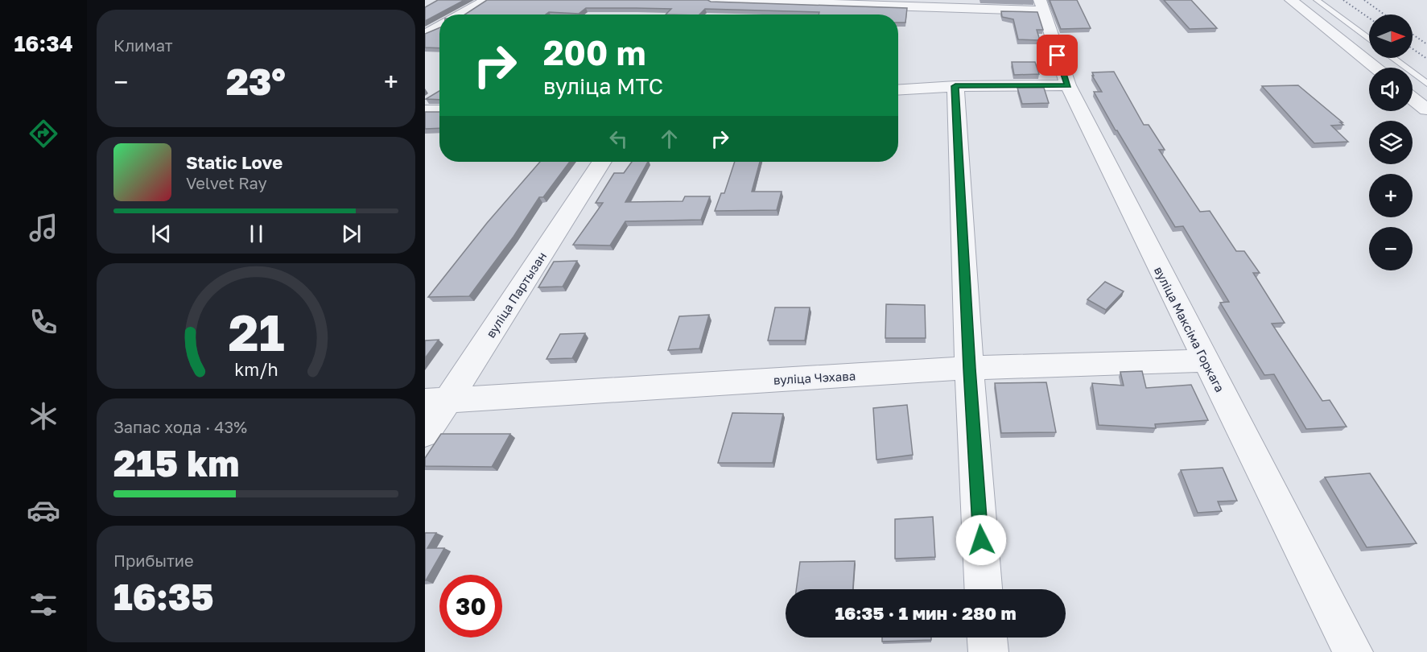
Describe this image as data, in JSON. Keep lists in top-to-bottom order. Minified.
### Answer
{"streets":{"street":["вуліца Партызан","вуліца Максіма Горкага","вуліца Чэхава"]},"crossings":[["вуліца Партызан","вуліца Чэхава"],["вуліца Максіма Горкага","вуліца Чэхава"]],"north":"right","page":{"tabs":"16:34","tile":["Климат",["Запас хода · 43%","215 km"],["Прибытие","16:35"]],"map_buttons":["+","−"],"turn":["200 m","вуліца МТС"],"heat":["−","23°","+"],"song":["Static Love","Velvet Ray"],"limit":"30","trip":"16:35 · 1 мин · 280 m","gauge":["21","km/h"]}}
